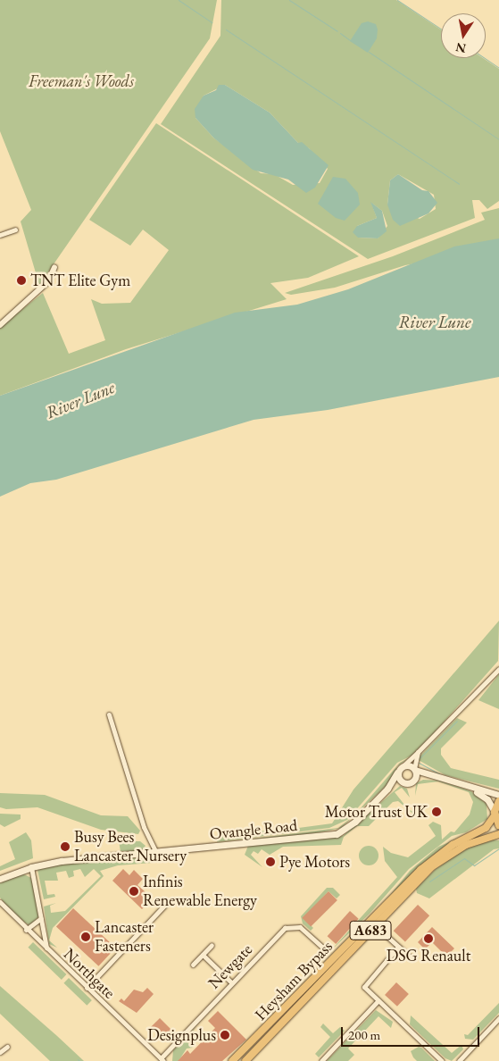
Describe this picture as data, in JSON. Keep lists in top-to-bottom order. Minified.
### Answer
{"streets":{"highway":["A683","Heysham Bypass"],"main road":["Ovangle Road"],"street":["Newgate","Northgate"]},"crossings":[["A683","Heysham Bypass"],["Newgate","Northgate"]],"water":["River Lune"],"parks":["Freeman's Woods"],"places":["TNT Elite Gym","Motor Trust UK","Busy Bees Lancaster Nursery","Pye Motors","Infinis Renewable Energy","Lancaster Fasteners","DSG Renault","Designplus"],"scale_bar":"200 m","north":"bottom"}
